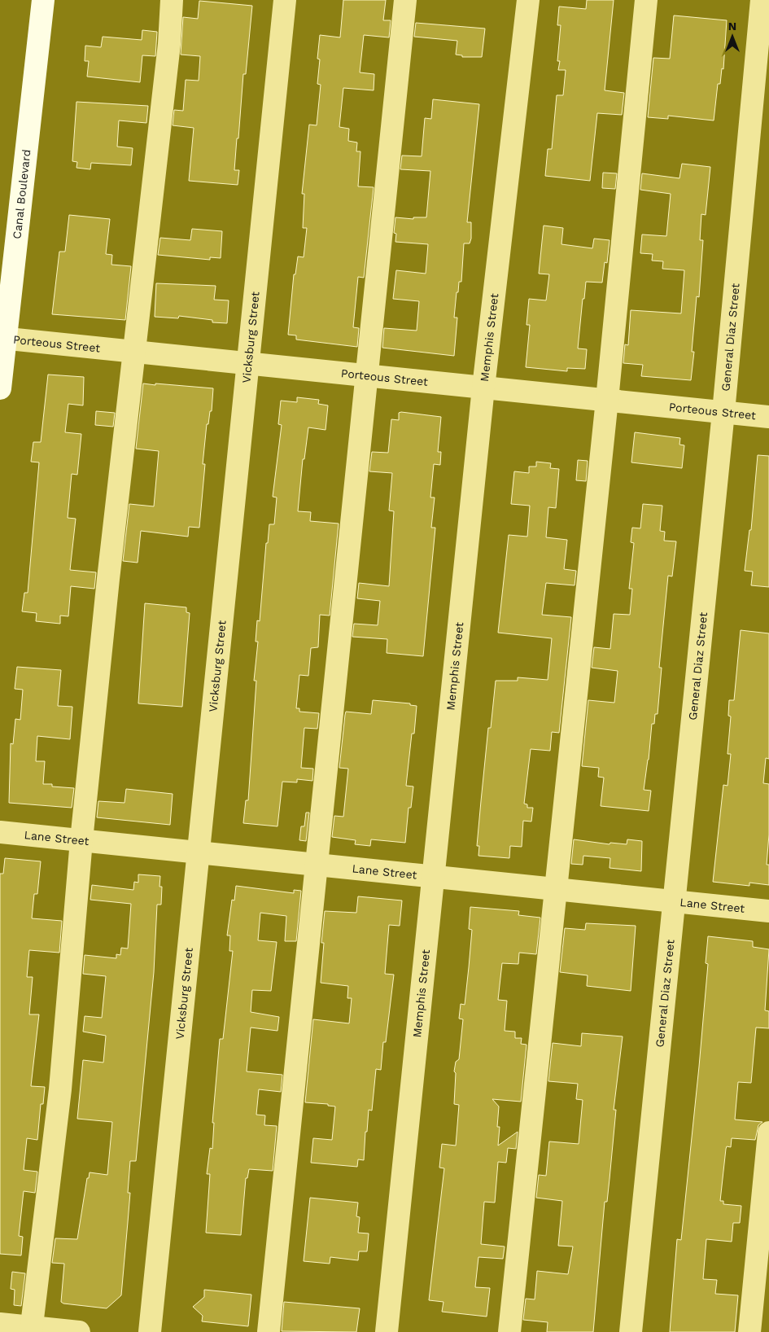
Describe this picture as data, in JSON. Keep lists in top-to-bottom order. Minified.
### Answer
{"streets":{"main road":["Canal Boulevard"],"street":["Vicksburg Street","Memphis Street","General Diaz Street","Porteous Street","Lane Street"]},"crossings":[["Canal Boulevard","Porteous Street"],["Vicksburg Street","Porteous Street"],["Vicksburg Street","Lane Street"],["Memphis Street","Porteous Street"],["Memphis Street","Lane Street"],["General Diaz Street","Porteous Street"],["General Diaz Street","Lane Street"]],"north":"top"}
